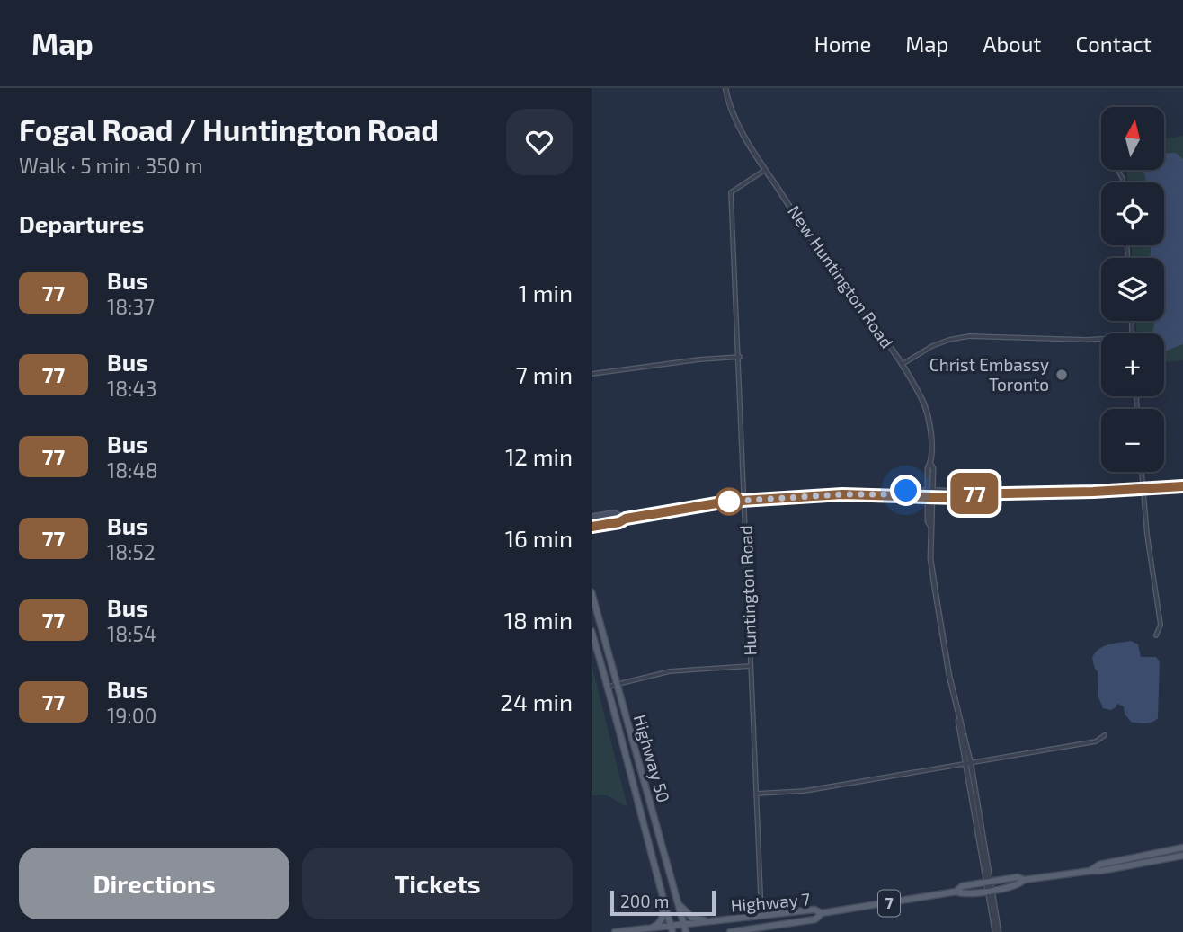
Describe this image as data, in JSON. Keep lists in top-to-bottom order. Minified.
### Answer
{"streets":{"main road":["Highway 50","Highway 7","7"],"street":["New Huntington Road","Huntington Road"]},"crossings":[["New Huntington Road","Huntington Road"],["New Huntington Road","Highway 7"],["Huntington Road","Highway 7"],["Highway 50","Highway 7"]],"places":["Christ Embassy Toronto"],"lines":["bus line 77"],"scale_bar":"200 m","north":"top","page":{"header":"Map","nav":["Home","Map","About","Contact"],"heading":[["Fogal Road / Huntington Road","Walk · 5 min · 350 m"],"Departures"],"on_map":"77","map_buttons":["+","−"],"list":[{"mark":"77","name":"Bus","note":"18:37","value":"1 min"},{"mark":"77","name":"Bus","note":"18:43","value":"7 min"},{"mark":"77","name":"Bus","note":"18:48","value":"12 min"},{"mark":"77","name":"Bus","note":"18:52","value":"16 min"},{"mark":"77","name":"Bus","note":"18:54","value":"18 min"},{"mark":"77","name":"Bus","note":"19:00","value":"24 min"}],"buttons":["Directions","Tickets"],"scale":"200 m"}}
